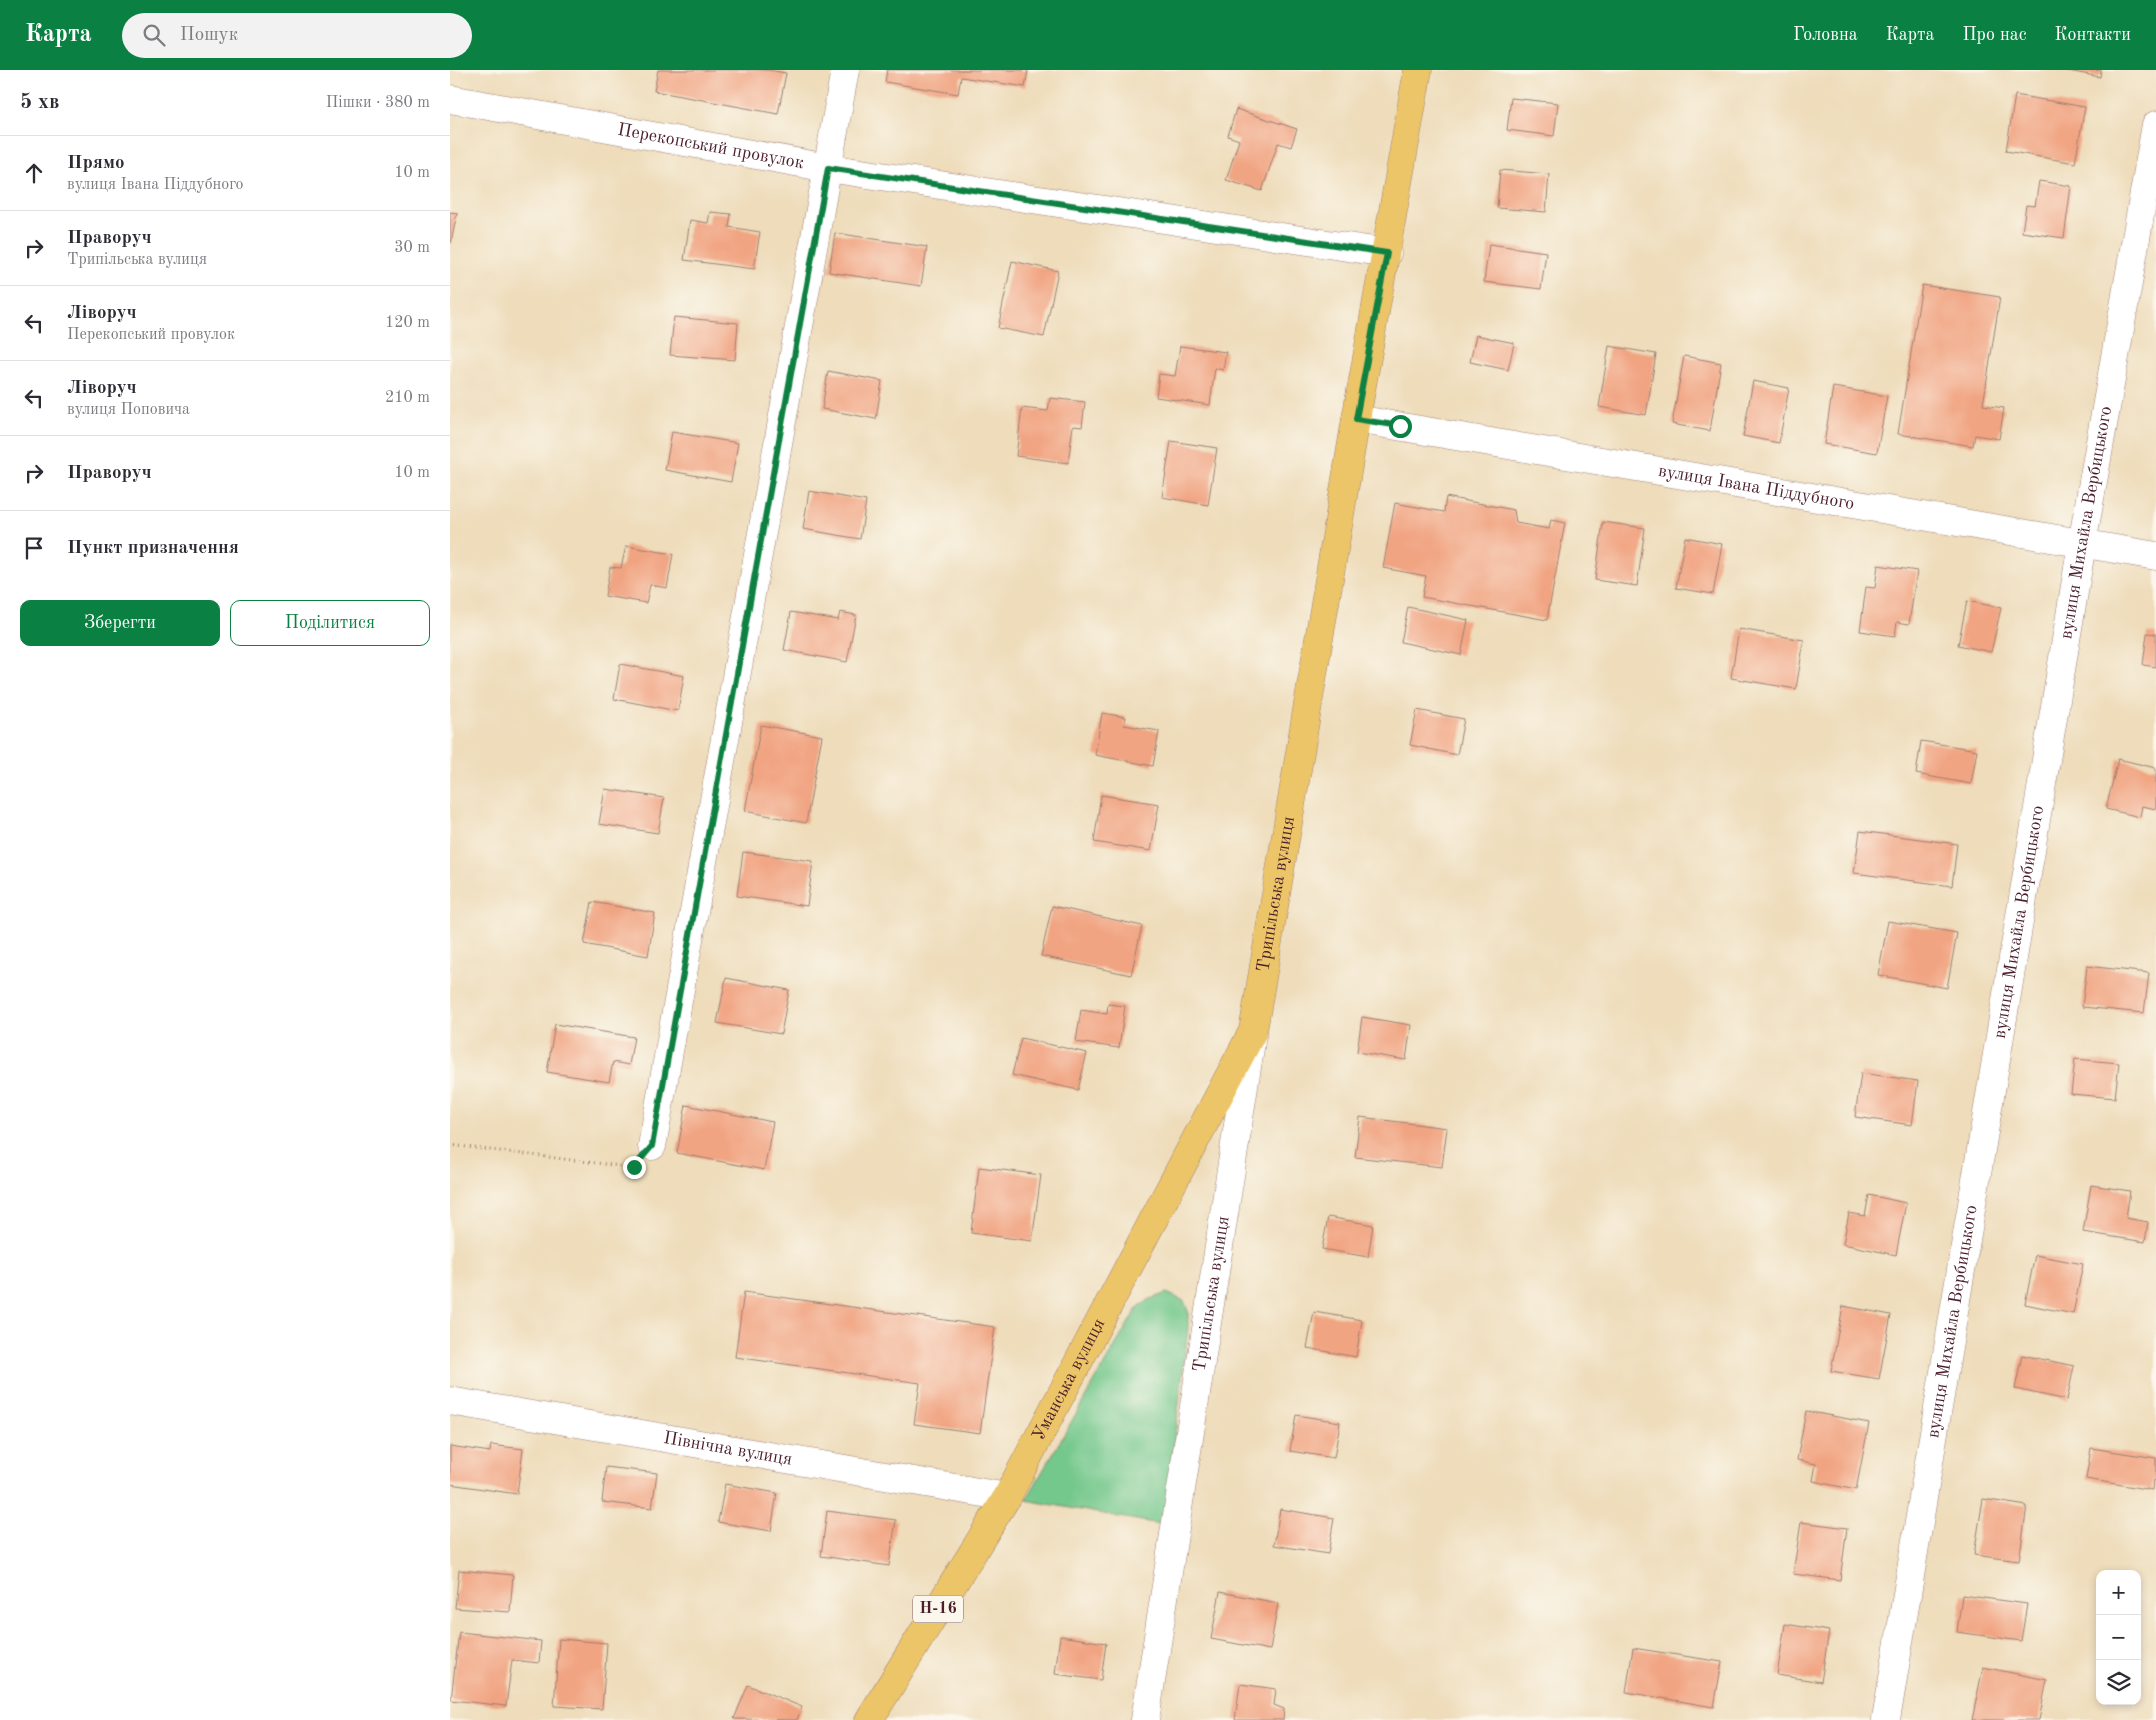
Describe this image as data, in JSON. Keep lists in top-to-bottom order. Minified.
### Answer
{"streets":{"main road":["Трипільська вулиця","Уманська вулиця","Н-16"],"street":["Перекопський провулок","вулиця Івана Піддубного","вулиця Михайла Вербицького","Північна вулиця"]},"crossings":[["Перекопський провулок","Трипільська вулиця"],["вулиця Івана Піддубного","вулиця Михайла Вербицького"],["вулиця Івана Піддубного","Трипільська вулиця"],["Трипільська вулиця","Уманська вулиця"],["Уманська вулиця","Північна вулиця"]],"page":{"header":"Карта","search":"Пошук","nav":["Головна","Карта","Про нас","Контакти"],"heading":["5 хв","Пішки · 380 m"],"list":[["Прямо","вулиця Івана Піддубного","10 m"],["Праворуч","Трипільська вулиця","30 m"],["Ліворуч","Перекопський провулок","120 m"],["Ліворуч","вулиця Поповича","210 m"],["Праворуч","10 m"],"Пункт призначення"],"buttons":["Зберегти","Поділитися"],"map_buttons":["+","−"]}}
